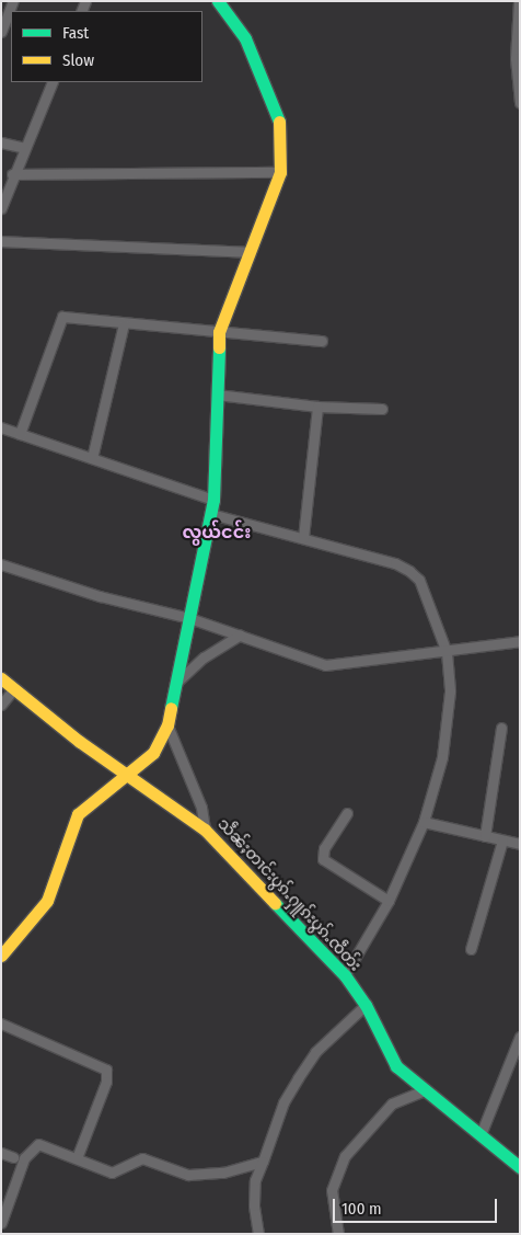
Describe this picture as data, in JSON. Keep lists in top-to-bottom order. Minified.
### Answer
{"streets":{"street":["သဵၼ်ႈတၢင်းပွၵ်ႉႁူၵ်းပွၵ်ႉၸဵတ်း"]},"districts":["လွယ်ငင်း"],"legend":["Fast","Slow"],"scale_bar":"100 m"}
